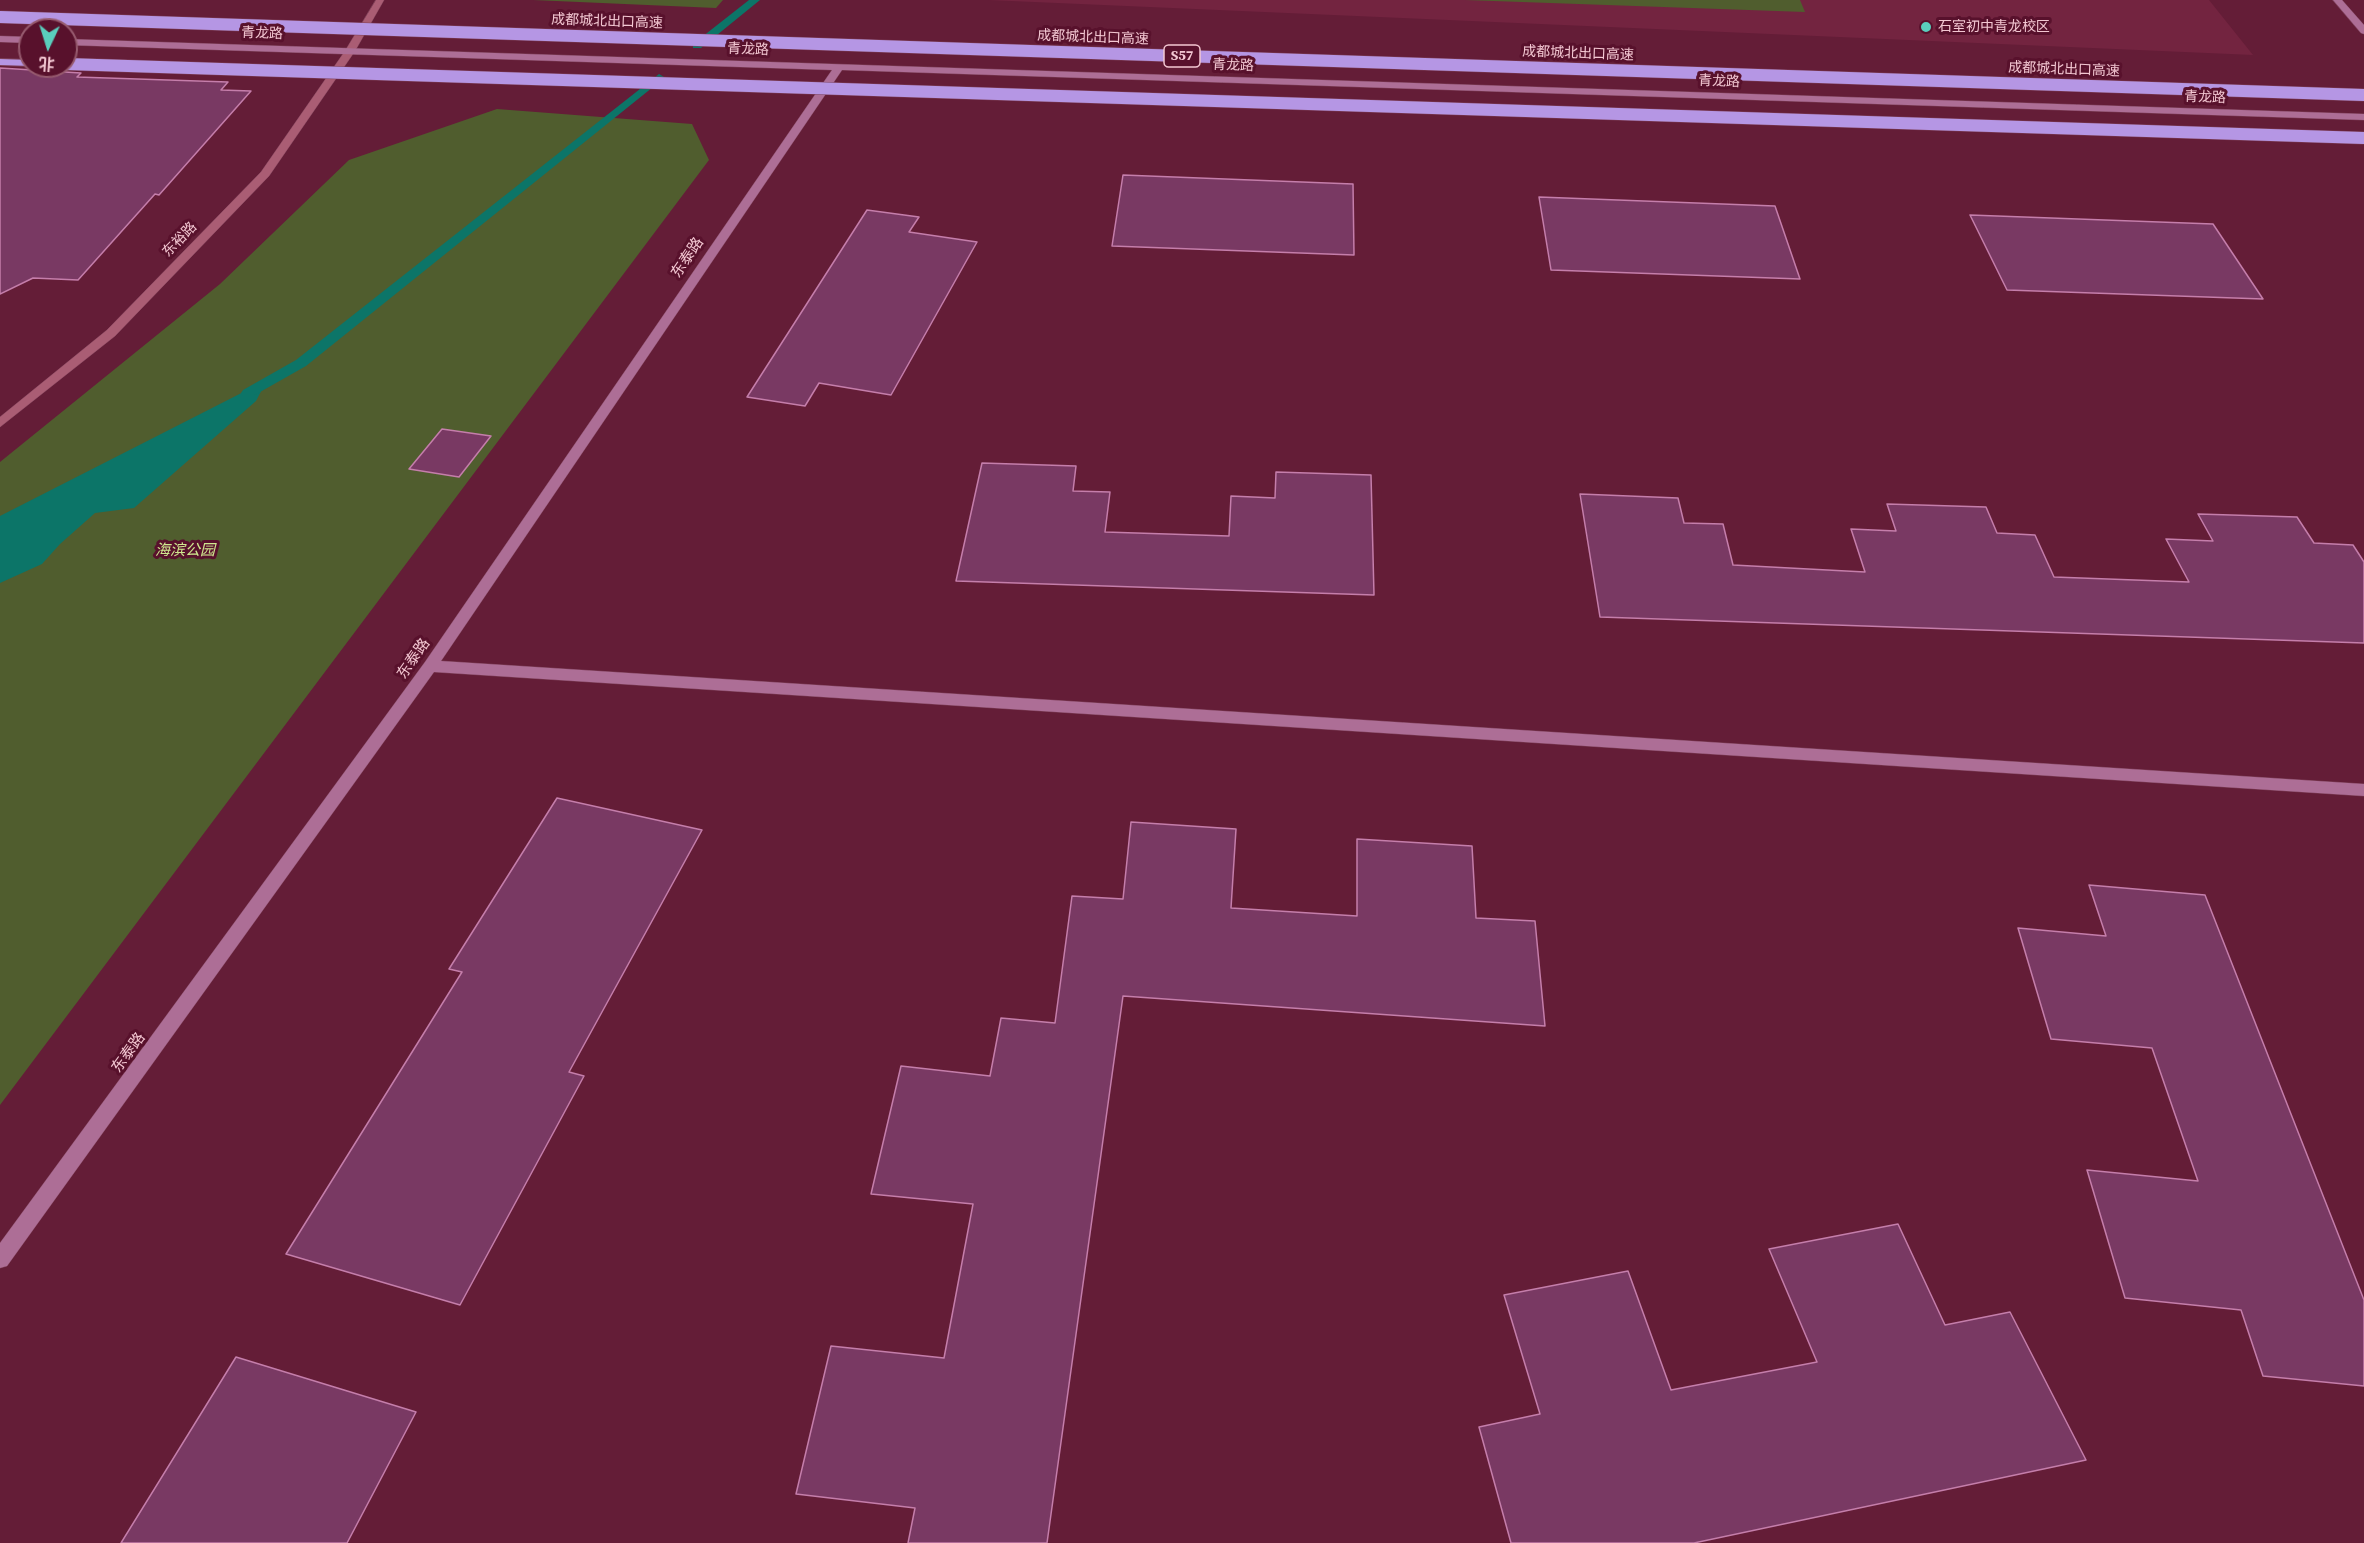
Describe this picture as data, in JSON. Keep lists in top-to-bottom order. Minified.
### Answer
{"streets":{"highway":["成都城北出口高速","S57"],"street":["青龙路","东裕路","东泰路"]},"crossings":[["青龙路","东裕路"],["青龙路","东泰路"]],"parks":["海滨公园"],"places":["石室初中青龙校区"],"north":"bottom"}
